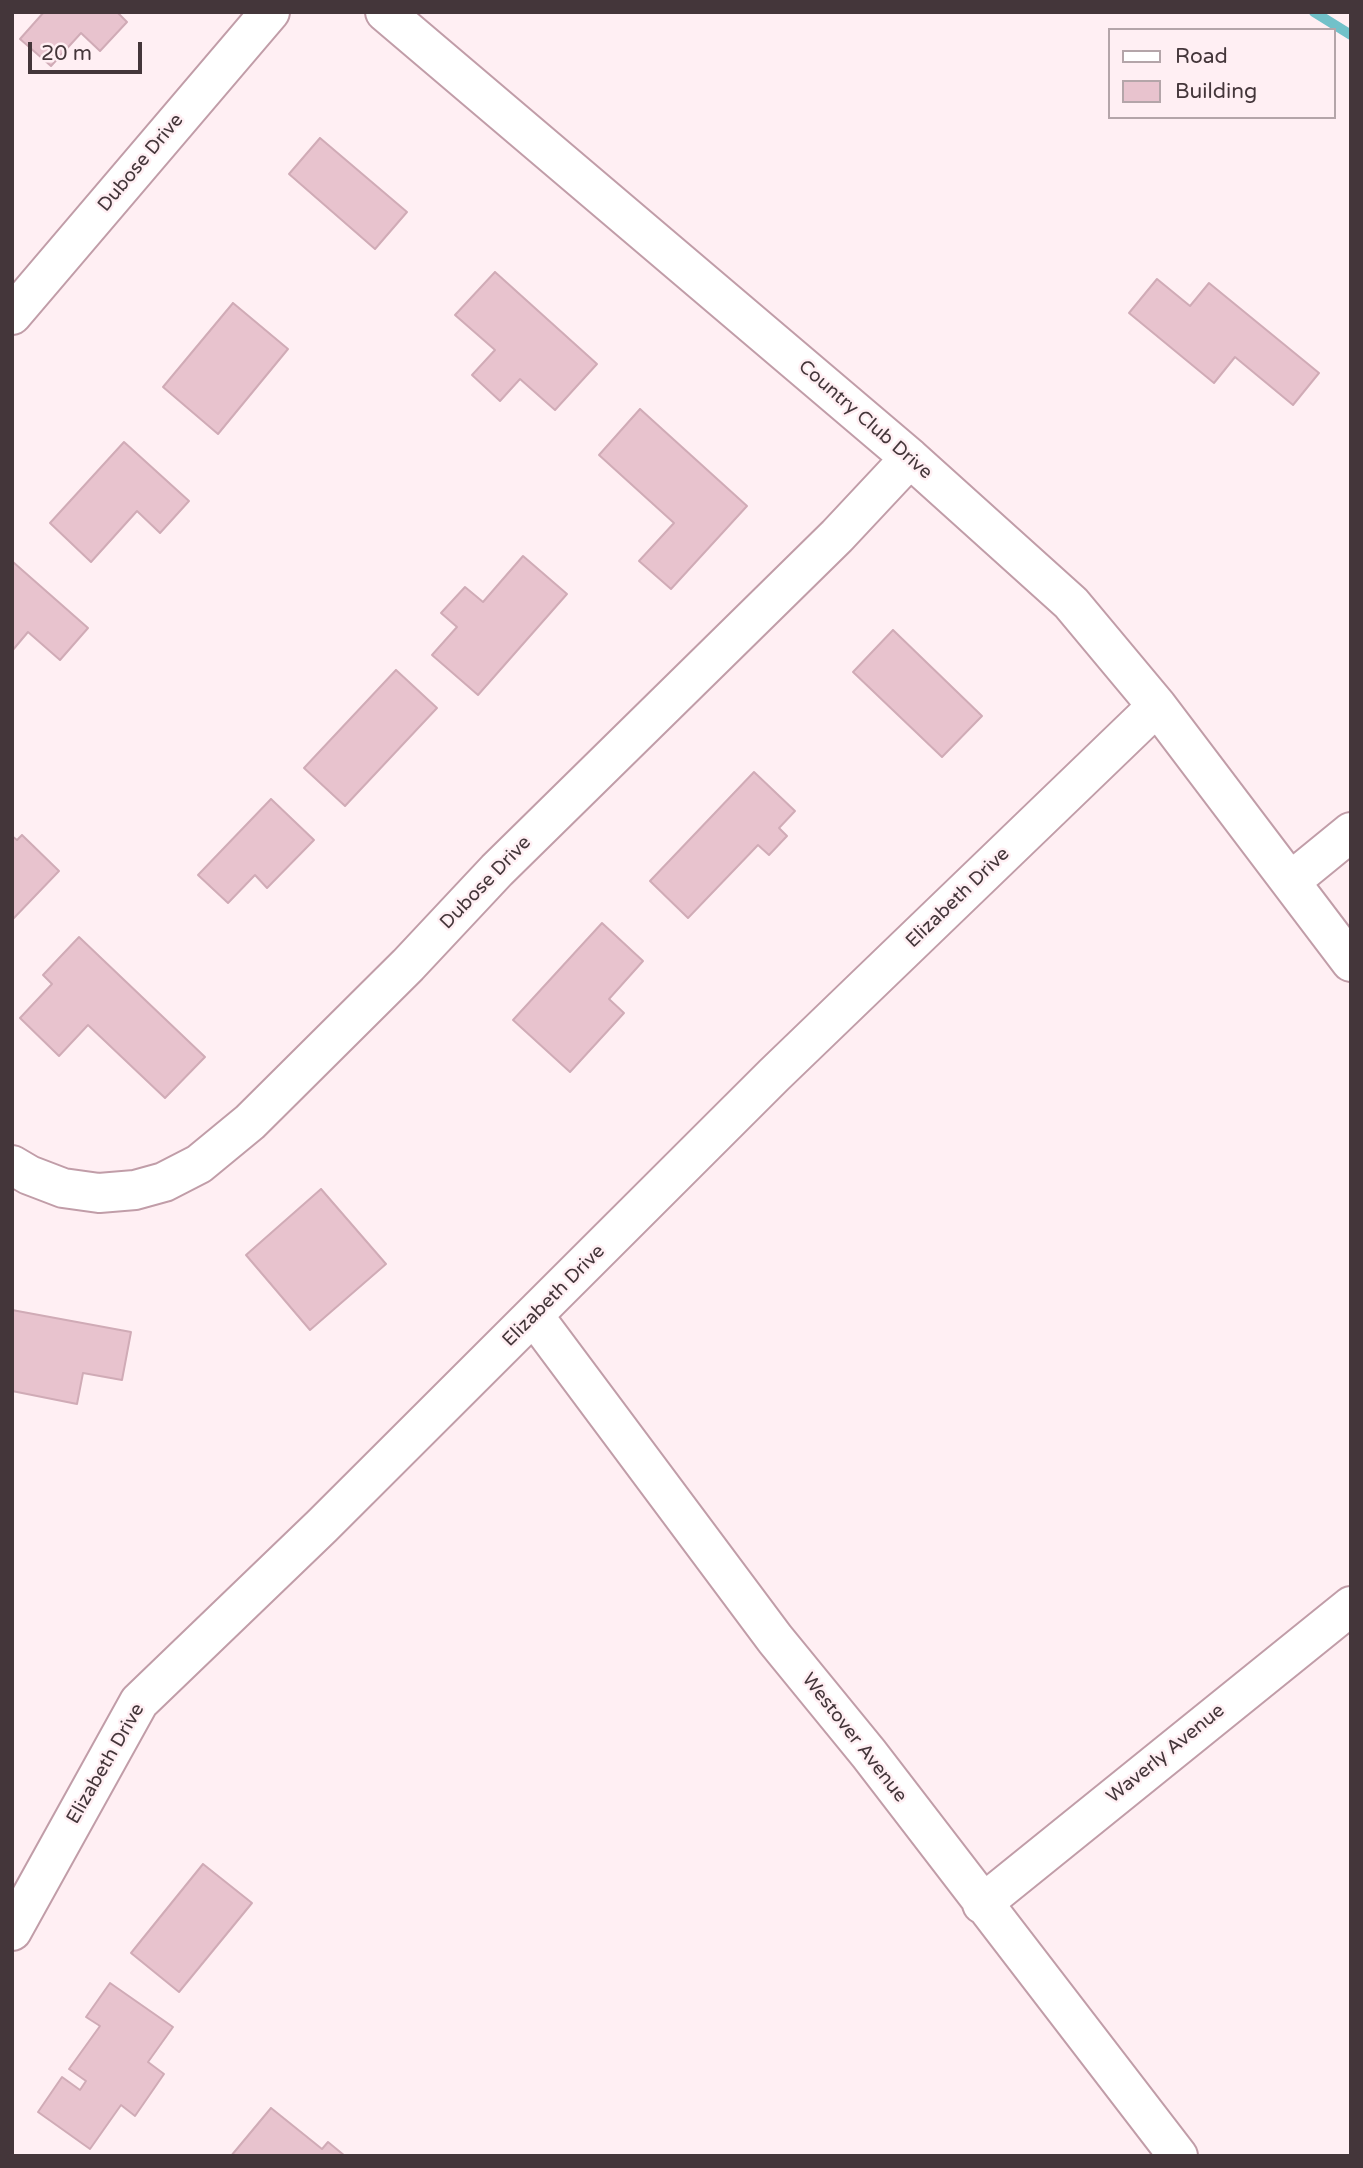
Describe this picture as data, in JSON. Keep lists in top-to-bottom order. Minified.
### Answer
{"streets":{"street":["Dubose Drive","Country Club Drive","Elizabeth Drive","Westover Avenue","Waverly Avenue"]},"crossings":[["Dubose Drive","Country Club Drive"],["Country Club Drive","Elizabeth Drive"],["Elizabeth Drive","Westover Avenue"],["Westover Avenue","Waverly Avenue"]],"legend":["Road","Building"],"scale_bar":"20 m"}
